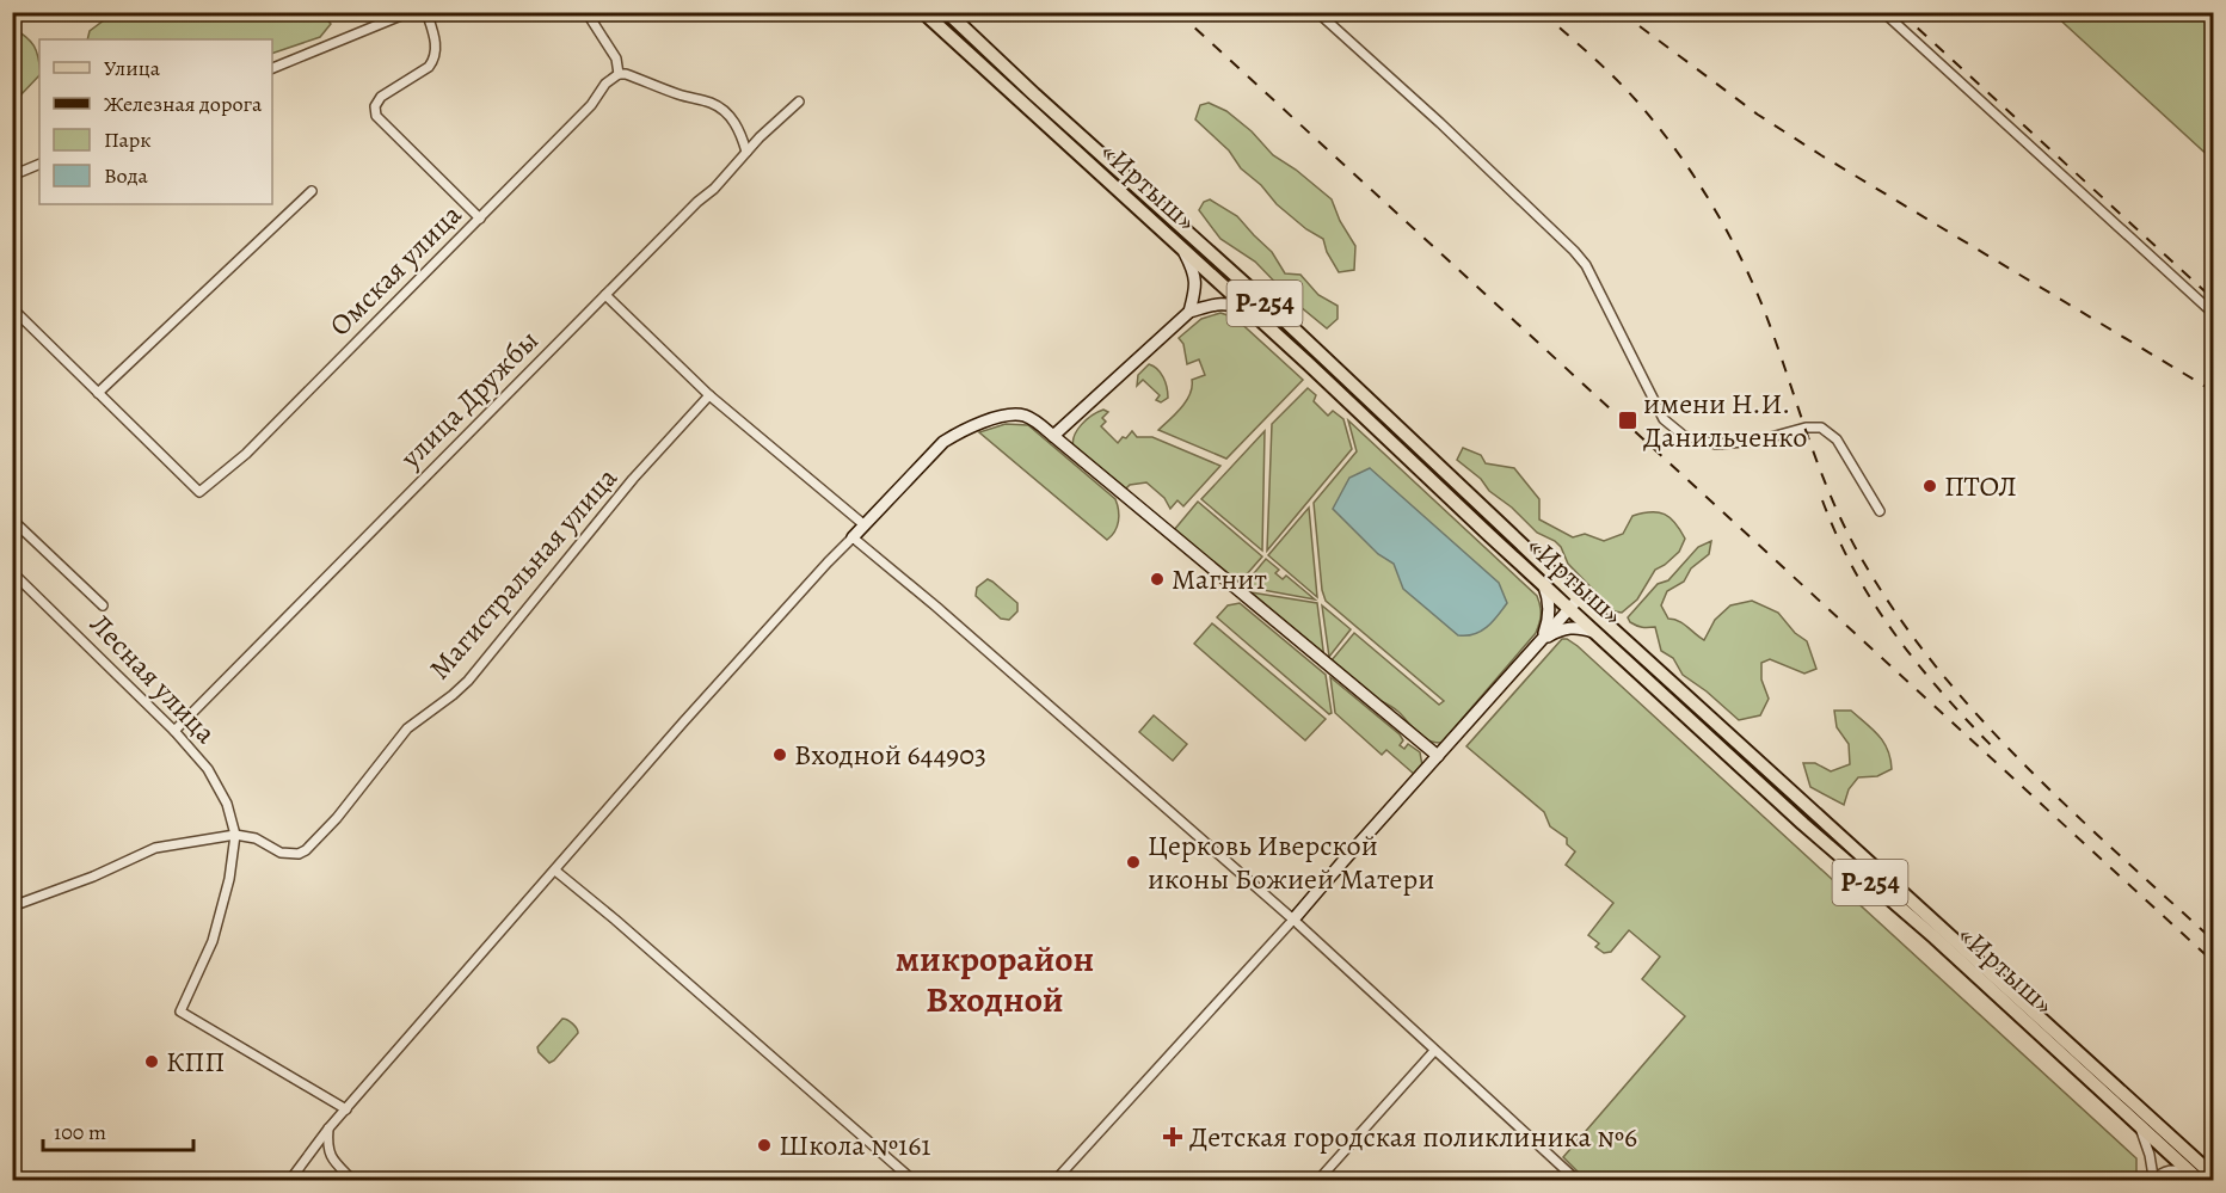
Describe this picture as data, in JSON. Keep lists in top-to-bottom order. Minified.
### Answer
{"streets":{"main road":["«Иртыш»","Р-254"],"street":["Омская улица","улица Дружбы","Магистральная улица","Лесная улица"]},"crossings":[["улица Дружбы","Лесная улица"],["Магистральная улица","Лесная улица"]],"districts":["микрорайон Входной"],"places":{"transit":["имени Н.И. Данильченко"],"other":["ПТОЛ","Магнит","Входной 644903","Церковь Иверской иконы Божией Матери","КПП","Школа №161"],"health":["Детская городская поликлиника №6"]},"legend":["Улица","Железная дорога","Парк","Вода"],"scale_bar":"100 m"}
